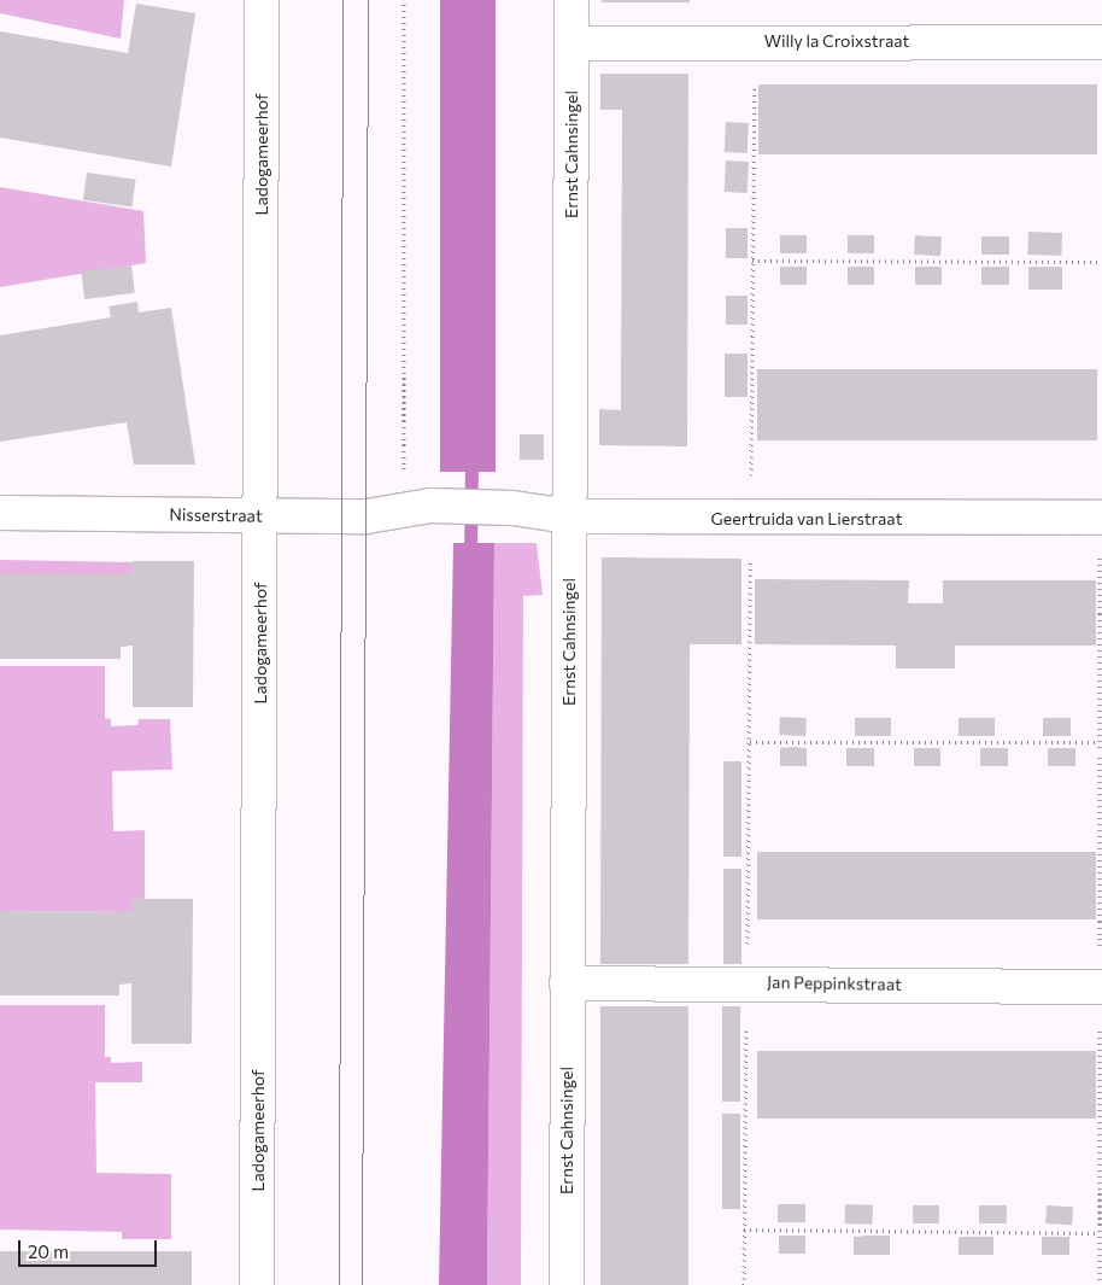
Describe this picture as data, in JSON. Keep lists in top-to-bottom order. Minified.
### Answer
{"streets":{"street":["Willy la Croixstraat","Ladogameerhof","Ernst Cahnsingel","Nisserstraat","Geertruida van Lierstraat","Jan Peppinkstraat"]},"crossings":[["Willy la Croixstraat","Ernst Cahnsingel"],["Ladogameerhof","Nisserstraat"],["Ernst Cahnsingel","Geertruida van Lierstraat"],["Ernst Cahnsingel","Jan Peppinkstraat"],["Nisserstraat","Geertruida van Lierstraat"]],"scale_bar":"20 m"}
